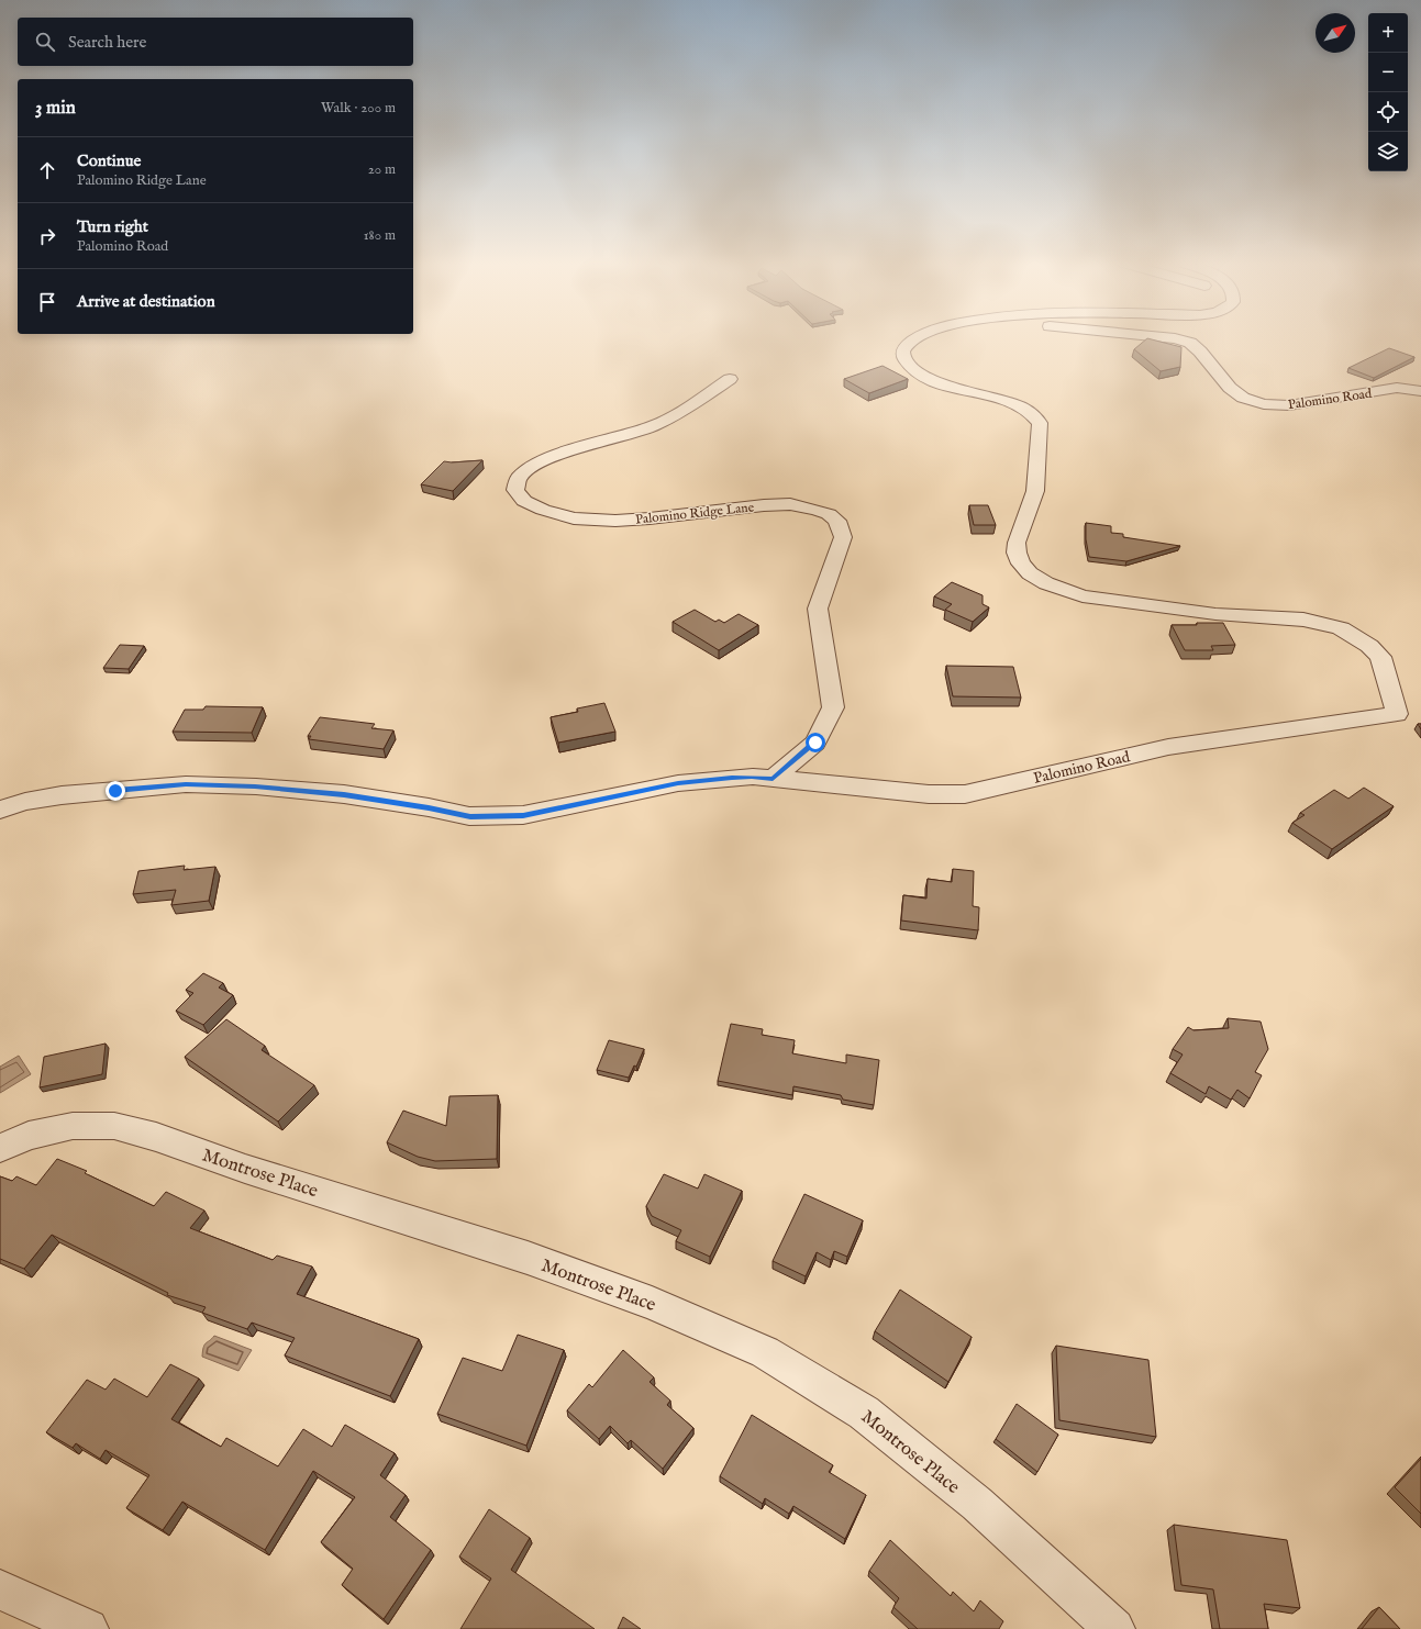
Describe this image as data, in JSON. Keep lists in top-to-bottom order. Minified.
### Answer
{"streets":{"street":["Palomino Road","Palomino Ridge Lane","Montrose Place"]},"crossings":[["Palomino Road","Palomino Ridge Lane"]],"north":"top right","page":{"map_buttons":["+","−"],"search":"Search here","heading":["3 min","Walk · 200 m"],"list":[["Continue","Palomino Ridge Lane","20 m"],["Turn right","Palomino Road","180 m"],"Arrive at destination"]}}
